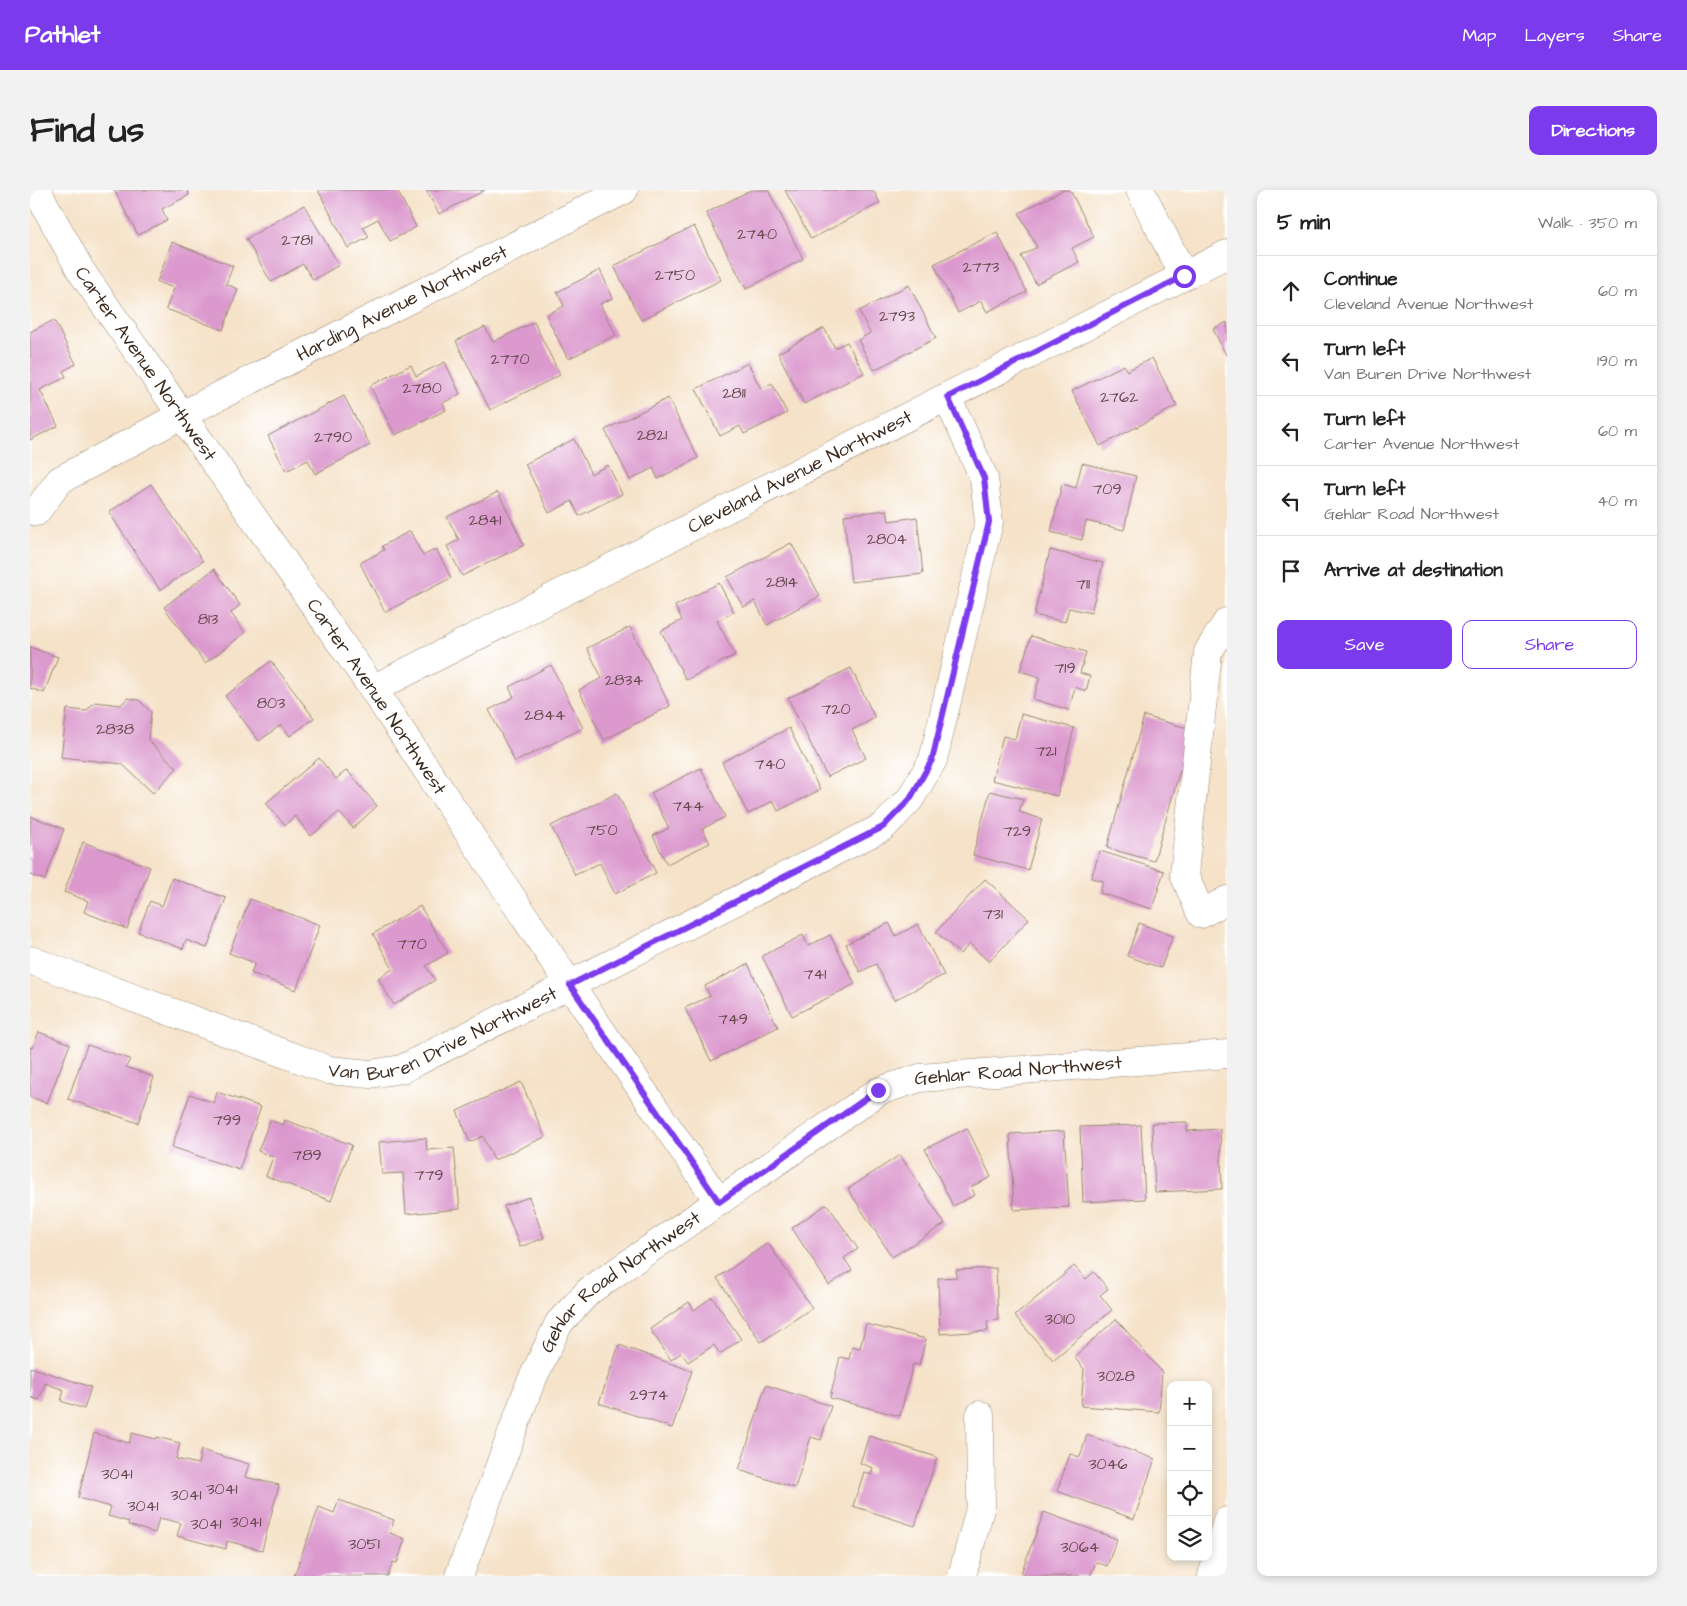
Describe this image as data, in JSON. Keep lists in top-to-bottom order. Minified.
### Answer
{"streets":{"street":["Harding Avenue Northwest","Carter Avenue Northwest","Cleveland Avenue Northwest","Van Buren Drive Northwest","Gehlar Road Northwest"]},"crossings":[["Harding Avenue Northwest","Carter Avenue Northwest"],["Carter Avenue Northwest","Cleveland Avenue Northwest"],["Carter Avenue Northwest","Van Buren Drive Northwest"],["Carter Avenue Northwest","Gehlar Road Northwest"],["Cleveland Avenue Northwest","Van Buren Drive Northwest"]],"house_numbers":["2740","2781","2773","2750","2793","2770","2780","2811","2762","2821","2790","709","2841","2804","2814","711","813","719","2834","803","720","2844","2838","721","740","744","750","729","731","770","741","749","799","789","779","3010","3028","2974","3046","3041","3041","3041","3041","3041","3041","3051","3064"],"page":{"header":"Pathlet","nav":["Map","Layers","Share"],"title":"Find us","buttons":["Directions",["Save","Share"]],"heading":["5 min","Walk · 350 m"],"list":[["Continue","Cleveland Avenue Northwest","60 m"],["Turn left","Van Buren Drive Northwest","190 m"],["Turn left","Carter Avenue Northwest","60 m"],["Turn left","Gehlar Road Northwest","40 m"],"Arrive at destination"],"map_buttons":["+","−"]}}
